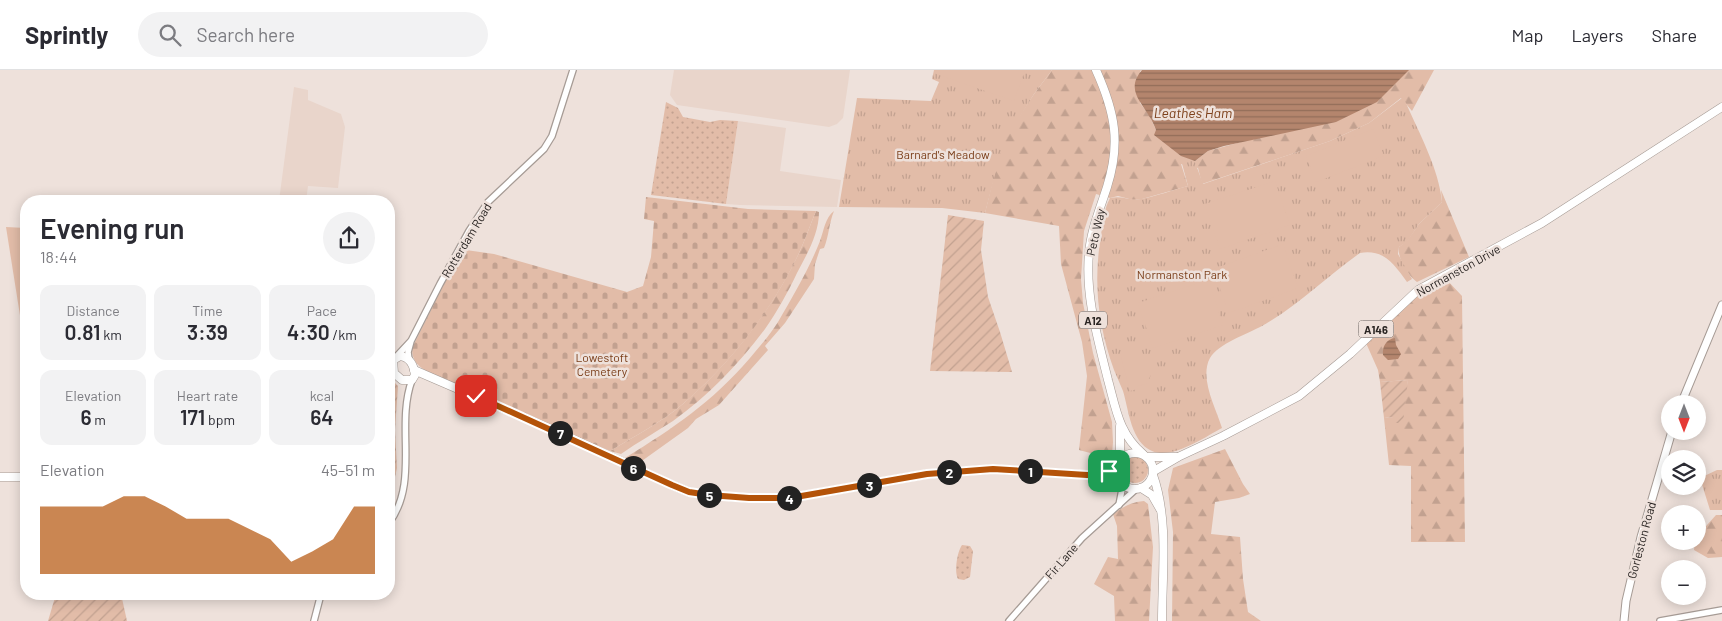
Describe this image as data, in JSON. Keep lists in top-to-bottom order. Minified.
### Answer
{"streets":{"main road":["Peto Way","Normanston Drive","A12","A146","Gorleston Road"],"street":["Rotterdam Road","Fir Lane"]},"crossings":[["Peto Way","Normanston Drive"],["Peto Way","Fir Lane"],["Normanston Drive","Fir Lane"]],"water":["Leathes Ham"],"parks":["Barnard's Meadow","Normanston Park","Lowestoft Cemetery"],"north":"bottom","page":{"header":"Sprintly","search":"Search here","nav":["Map","Layers","Share"],"heading":["Evening run","18:44"],"stats":[["Distance","0.81 km"],["Time","3:39"],["Pace","4:30 /km"],["Elevation","6 m"],["Heart rate","171 bpm"],["kcal","64"]],"map_buttons":["+","−"],"pins":["7","6","1","2","3","5","4"],"chart":["Elevation","45–51 m"]}}
